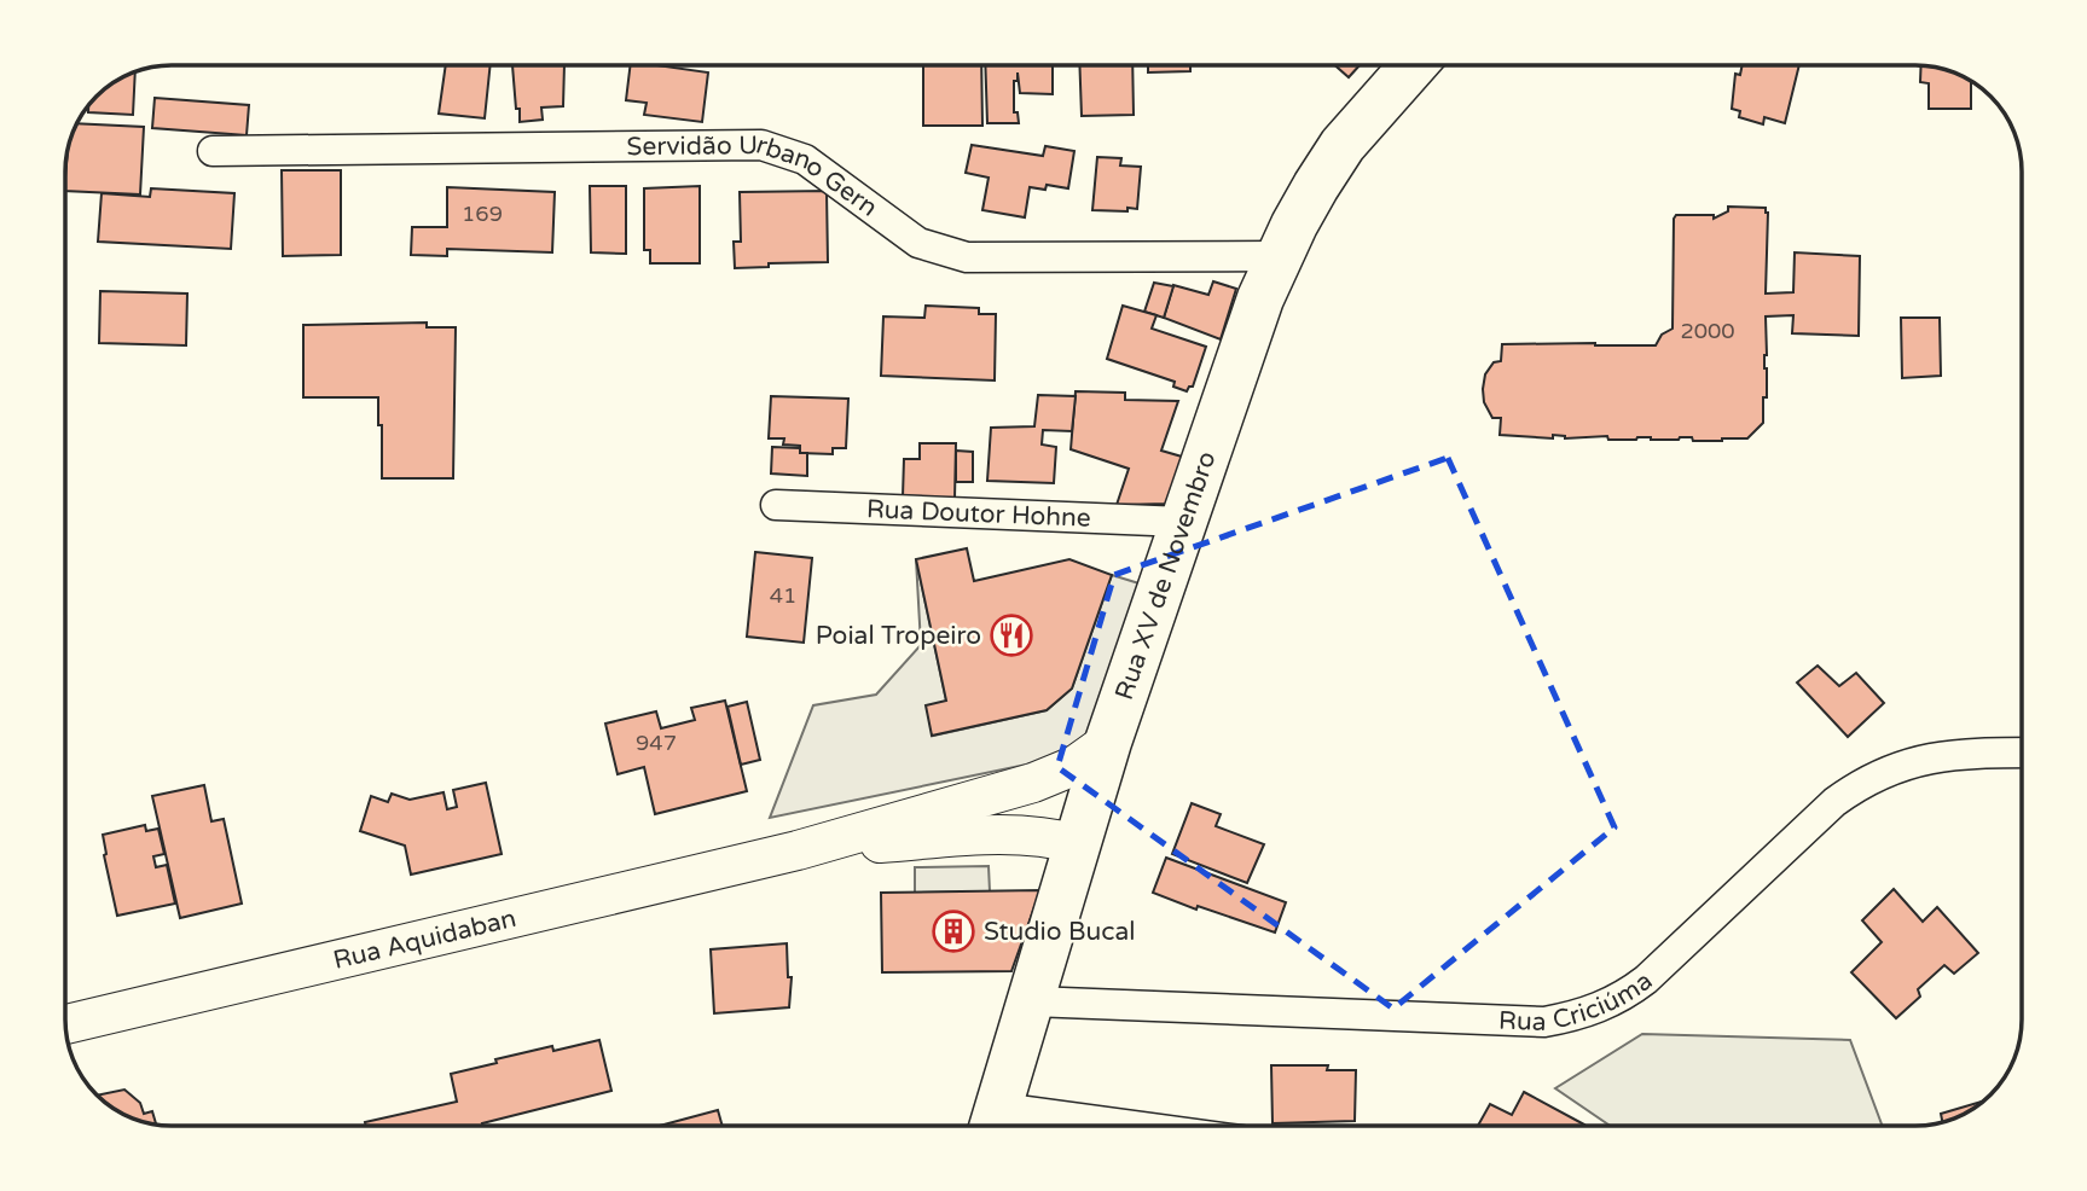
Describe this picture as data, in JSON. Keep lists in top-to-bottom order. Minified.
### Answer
{"streets":{"main road":["Rua XV de Novembro"],"street":["Servidão Urbano Gern","Rua Doutor Hohne","Rua Aquidaban","Rua Criciúma"]},"crossings":[["Servidão Urbano Gern","Rua XV de Novembro"],["Rua Doutor Hohne","Rua XV de Novembro"],["Rua XV de Novembro","Rua Aquidaban"],["Rua XV de Novembro","Rua Criciúma"]],"places":{"restaurant":["Poial Tropeiro"],"building":["Studio Bucal"]},"house_numbers":["169","2000","41","947"]}
